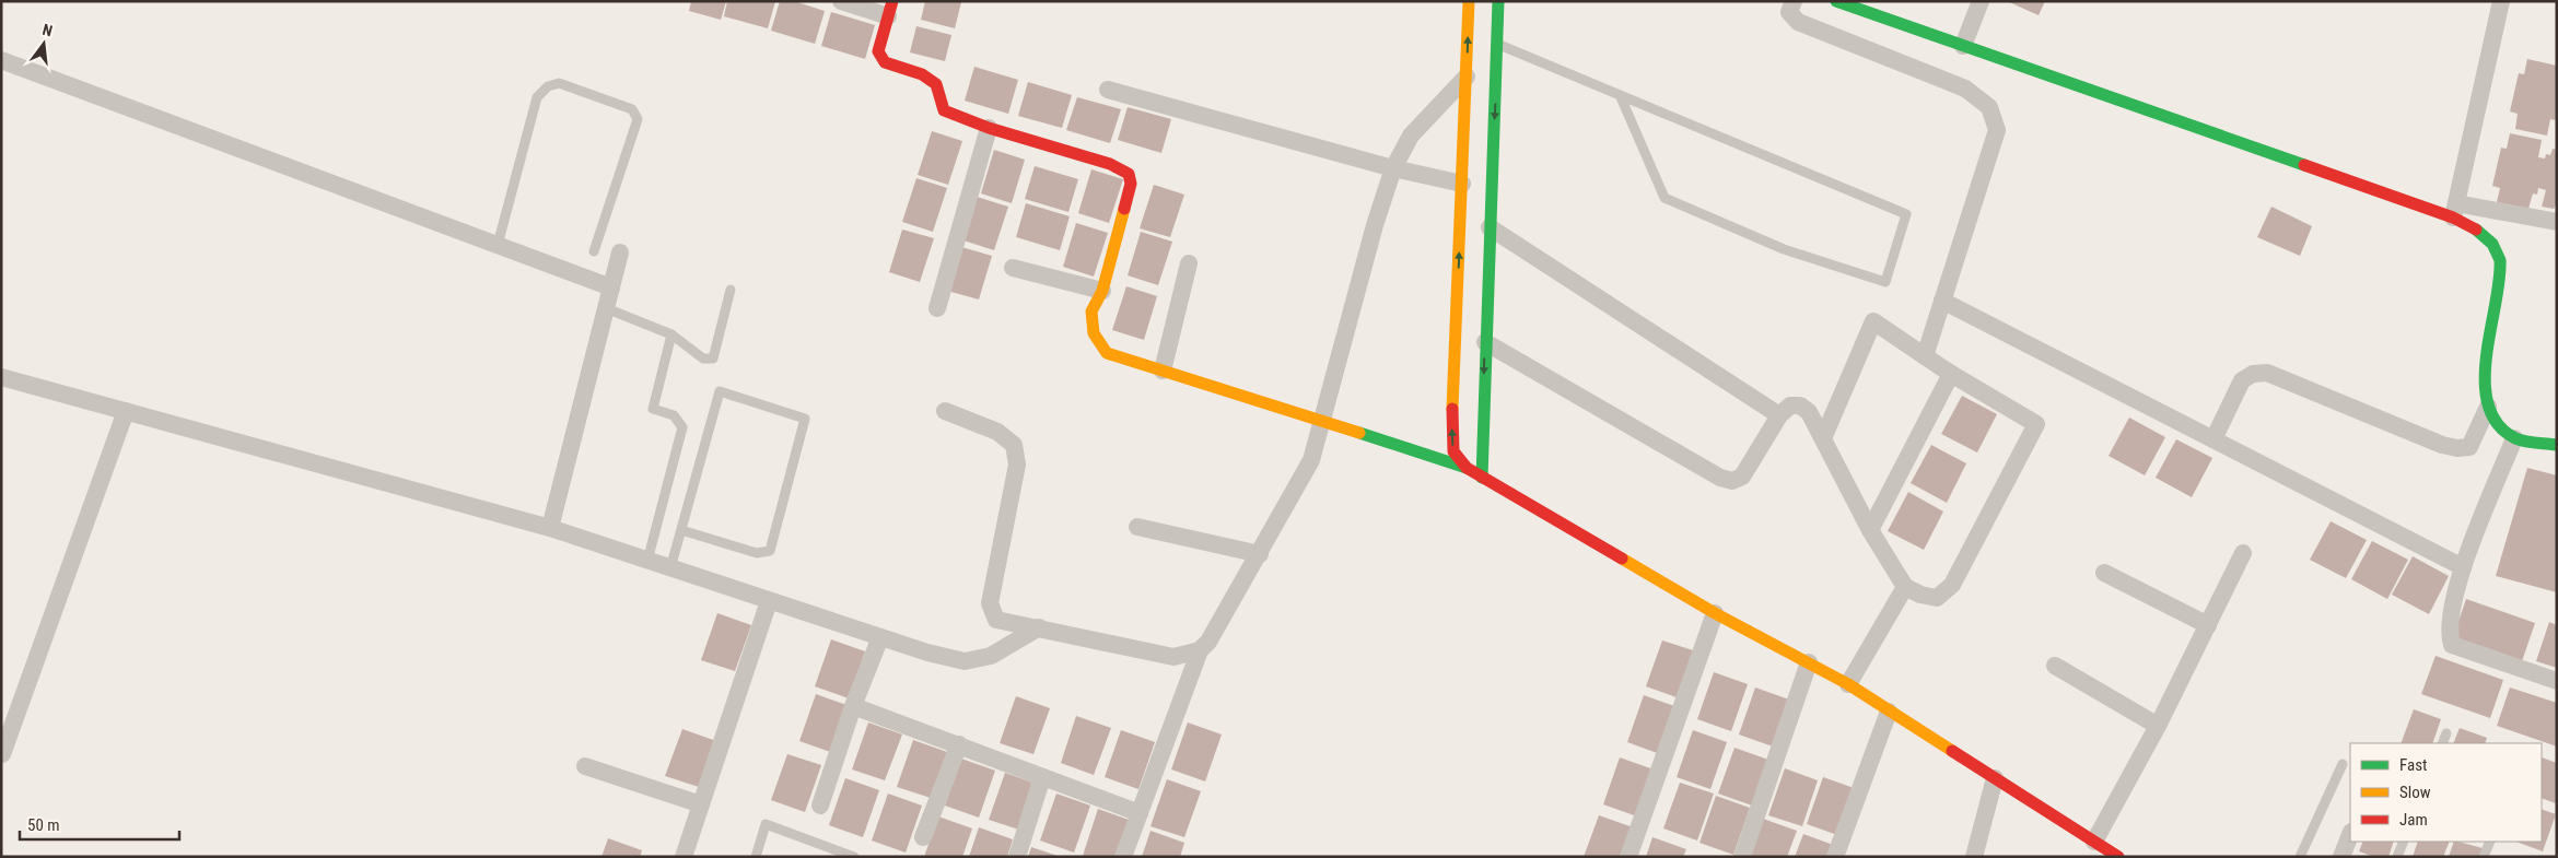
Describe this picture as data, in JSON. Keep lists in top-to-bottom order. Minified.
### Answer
{"legend":["Fast","Slow","Jam"],"scale_bar":"50 m","north":"top"}
